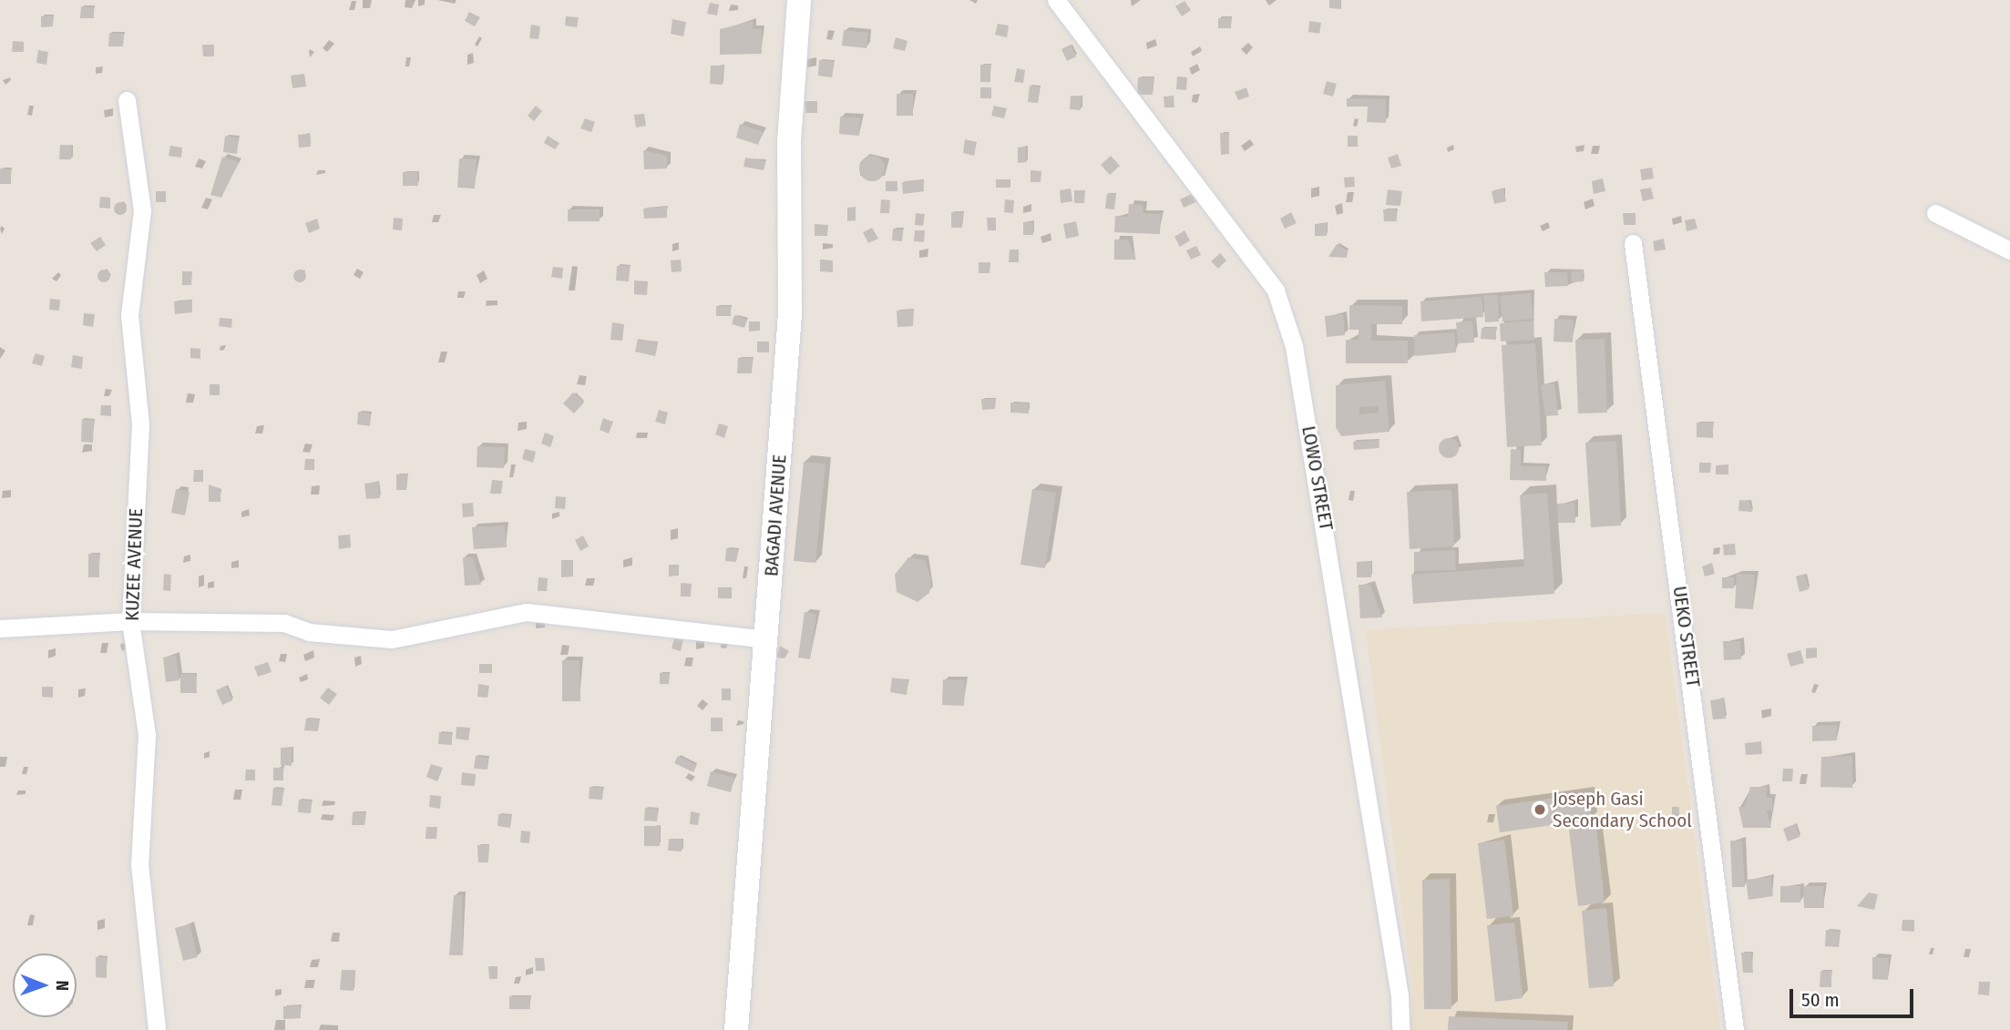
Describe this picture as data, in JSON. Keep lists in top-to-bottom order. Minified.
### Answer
{"streets":{"street":["LOWO STREET","BAGADI AVENUE","KUZEE AVENUE","UEKO STREET"]},"places":["Joseph Gasi Secondary School"],"scale_bar":"50 m","north":"right"}
